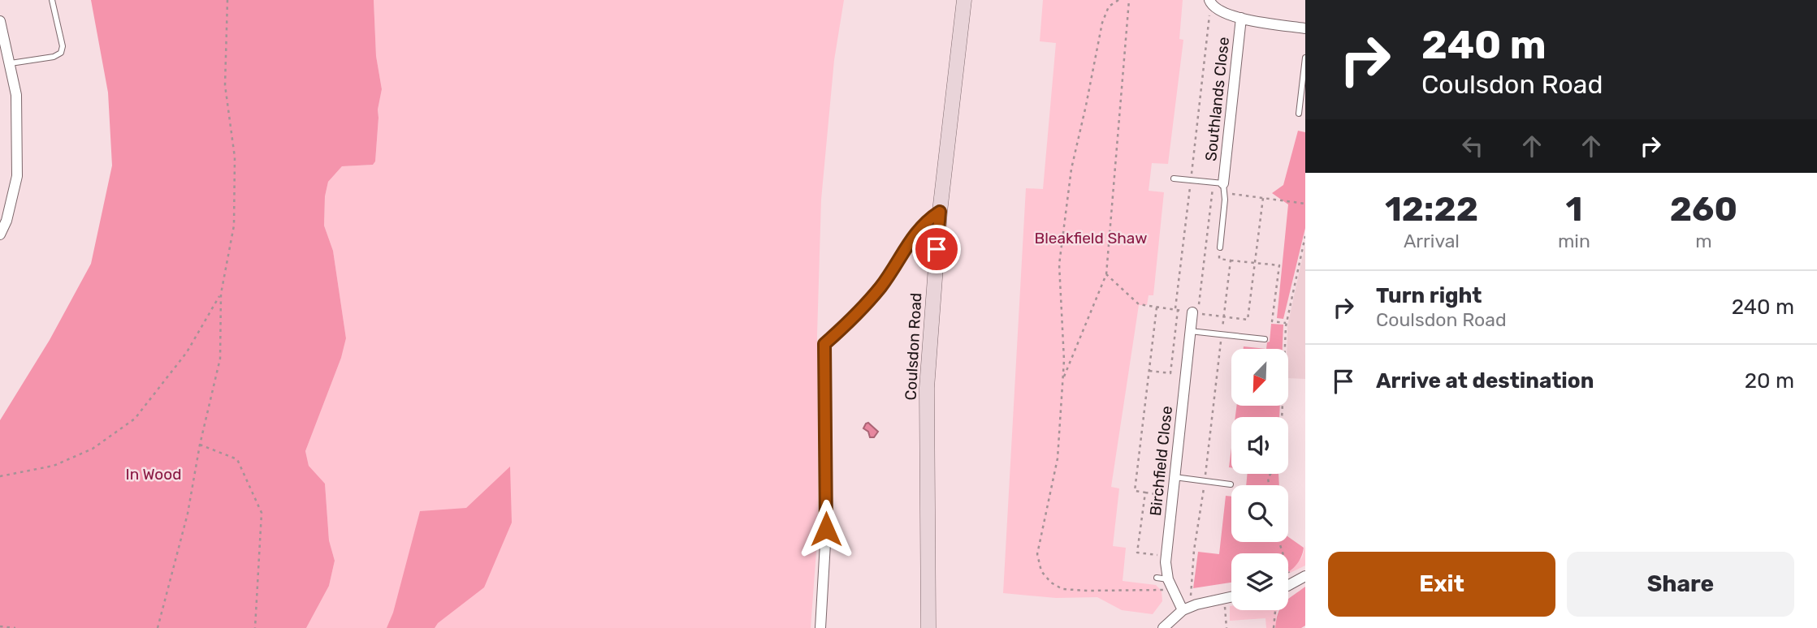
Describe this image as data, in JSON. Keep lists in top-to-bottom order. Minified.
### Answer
{"streets":{"main road":["Coulsdon Road"],"street":["Southlands Close","Birchfield Close"]},"parks":["Bleakfield Shaw","In Wood"],"north":"bottom left","page":{"turn":["240 m","Coulsdon Road"],"eta":["12:22","Arrival","1","min","260","m"],"list":[{"name":"Turn right","note":"Coulsdon Road","value":"240 m"},{"name":"Arrive at destination","value":"20 m"}],"buttons":["Exit","Share"]}}
